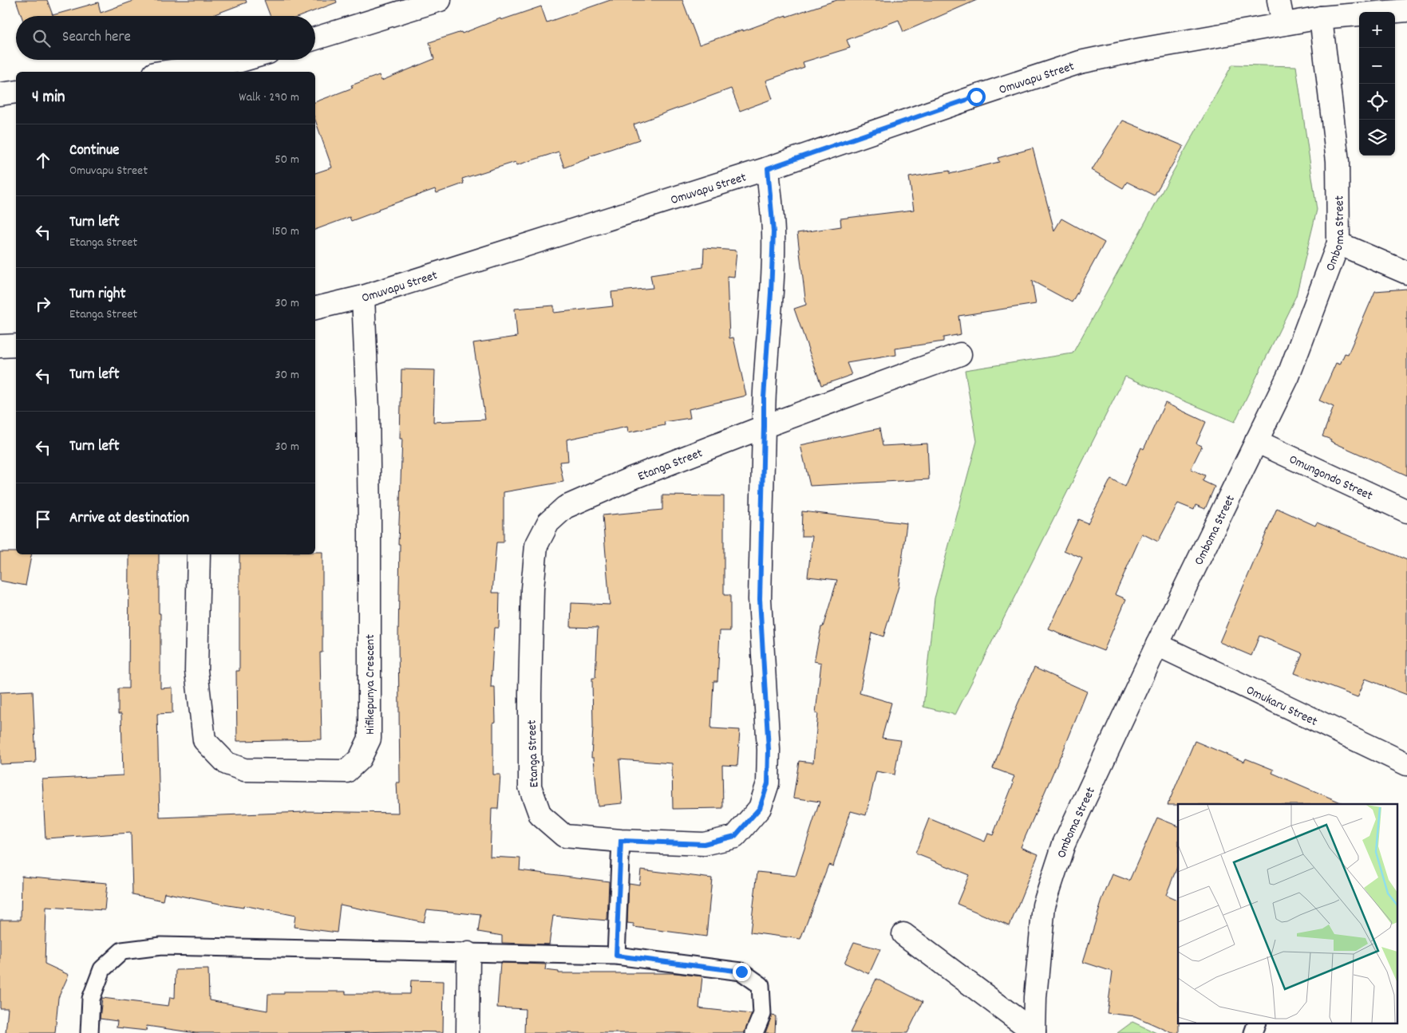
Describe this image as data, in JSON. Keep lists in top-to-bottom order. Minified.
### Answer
{"streets":{"street":["Omuvapu Street","Omboma Street","Etanga Street","Omungondo Street","Hifikepunya Crescent","Omukaru Street"]},"crossings":[["Omuvapu Street","Omboma Street"],["Omuvapu Street","Etanga Street"],["Omuvapu Street","Hifikepunya Crescent"],["Omboma Street","Omungondo Street"],["Omboma Street","Omukaru Street"]],"page":{"map_buttons":["+","−"],"search":"Search here","heading":["4 min","Walk · 290 m"],"list":[["Continue","Omuvapu Street","50 m"],["Turn left","Etanga Street","150 m"],["Turn right","Etanga Street","30 m"],["Turn left","30 m"],["Turn left","30 m"],"Arrive at destination"]}}
